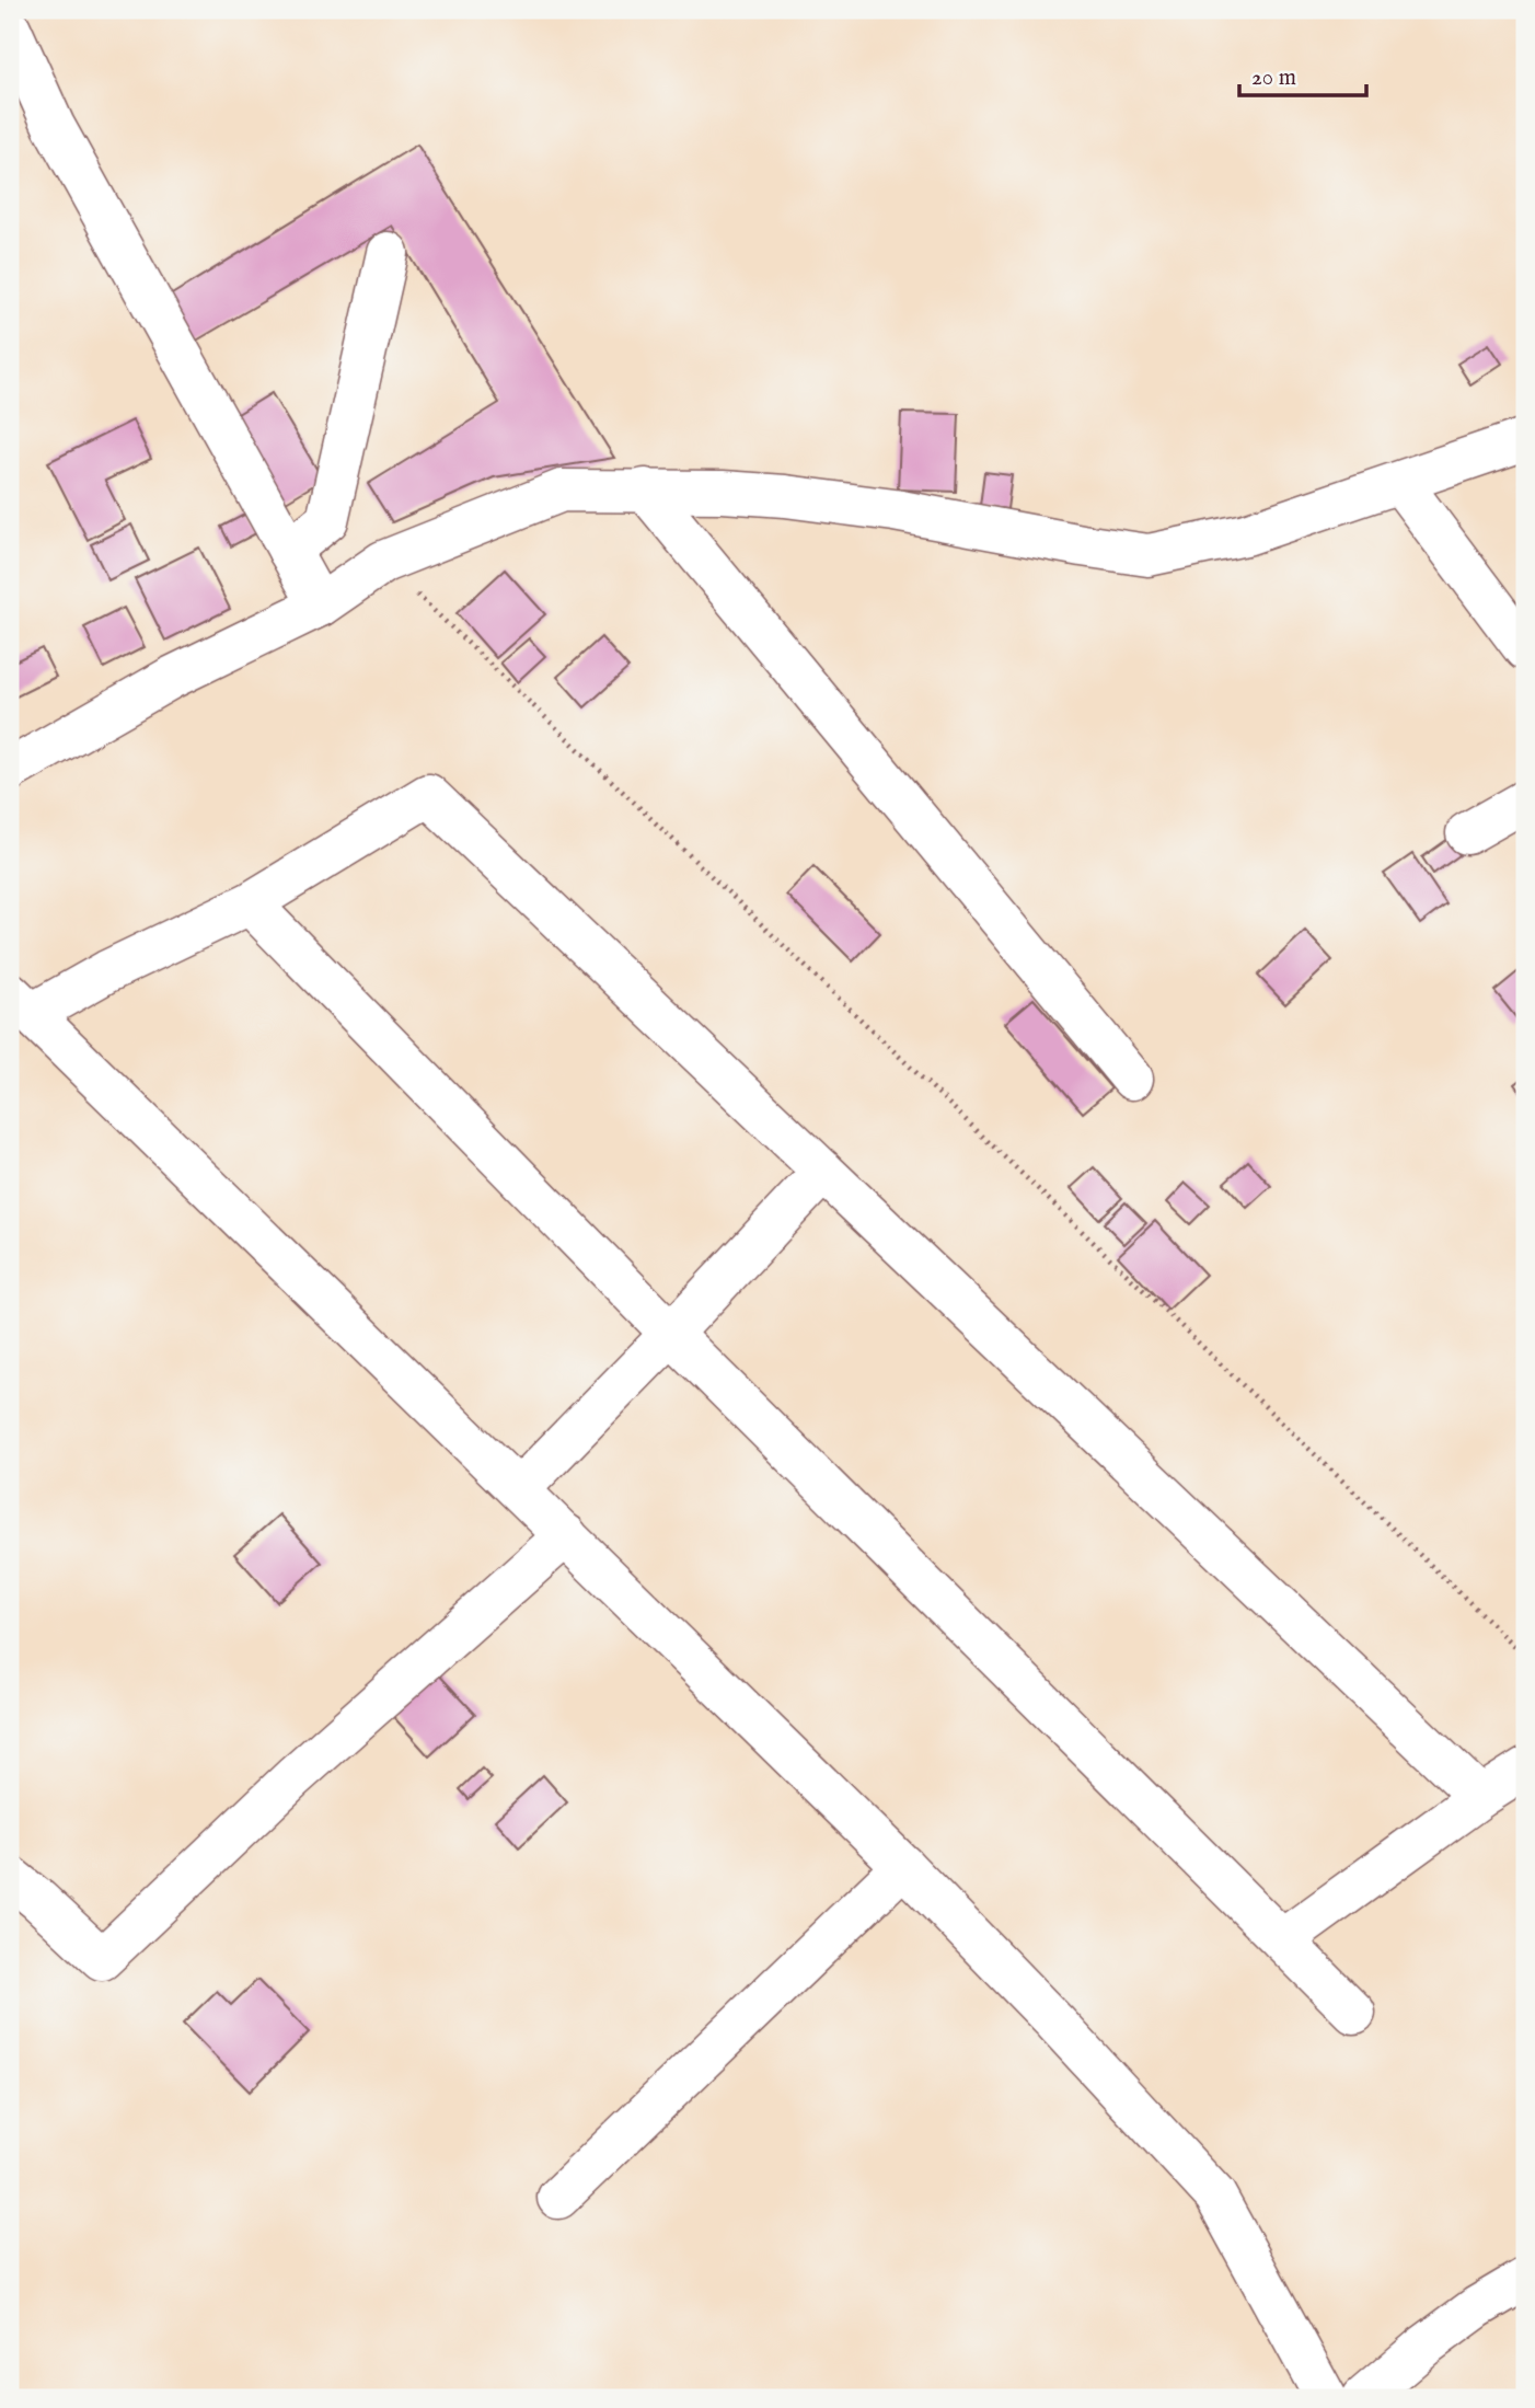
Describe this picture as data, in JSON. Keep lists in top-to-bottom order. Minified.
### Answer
{"scale_bar":"20 m"}
